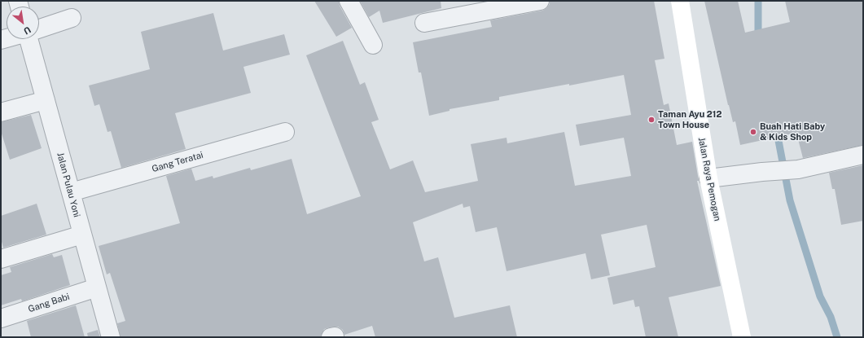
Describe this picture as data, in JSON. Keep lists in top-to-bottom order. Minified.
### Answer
{"streets":{"street":["Gang Teratai","Jalan Raya Pemogan","Jalan Pulau Yoni","Gang Babi"]},"crossings":[["Gang Teratai","Jalan Pulau Yoni"],["Jalan Pulau Yoni","Gang Babi"]],"places":["Taman Ayu 212 Town House","Buah Hati Baby & Kids Shop"],"north":"bottom right"}
